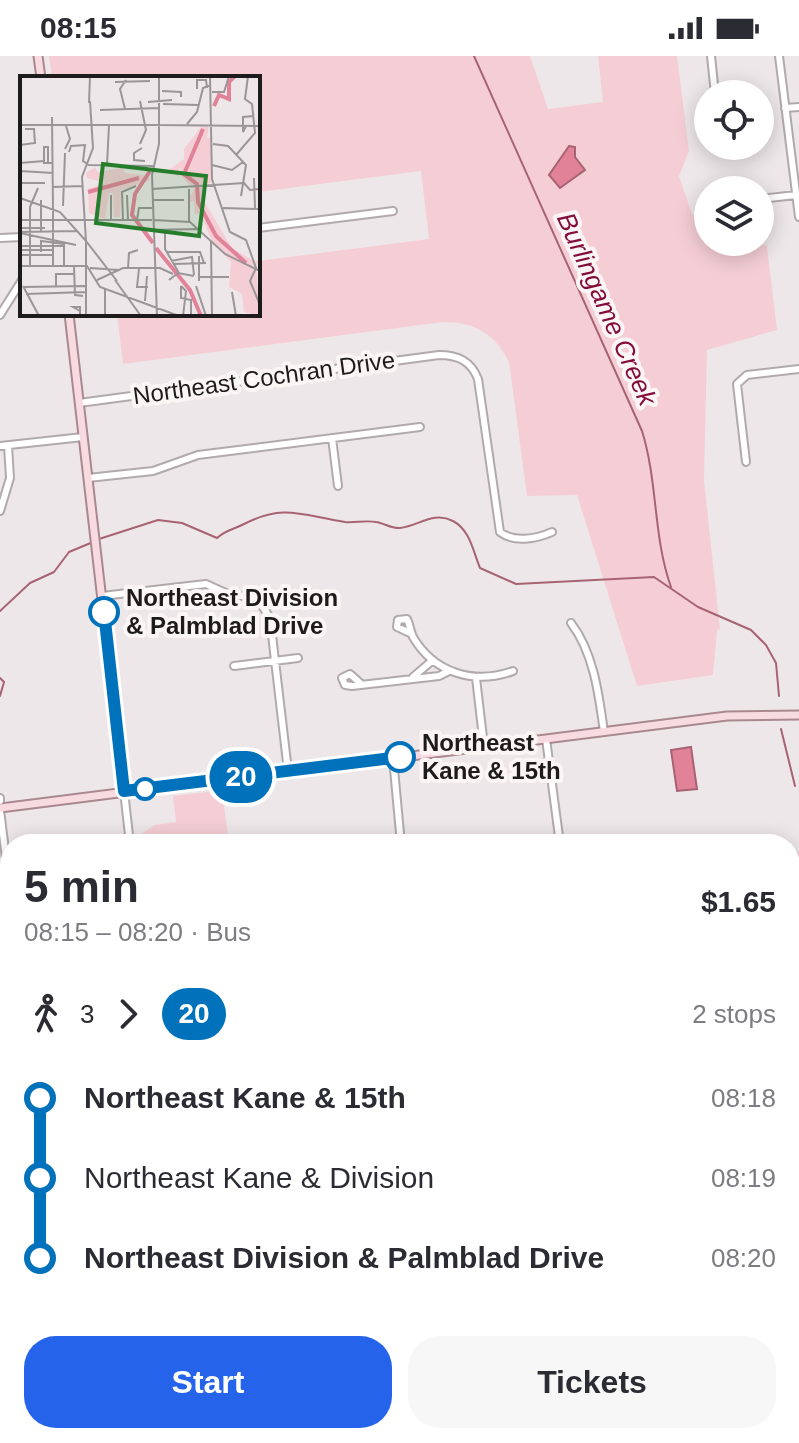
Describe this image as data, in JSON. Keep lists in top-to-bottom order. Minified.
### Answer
{"streets":{"street":["Northeast Cochran Drive"]},"water":["Burlingame Creek"],"places":["Northeast Division & Palmblad Drive","Northeast Kane & 15th"],"lines":["bus line 20"],"page":{"status":"08:15","on_map":"20","heading":["5 min","08:15 – 08:20 · Bus","$1.65"],"legs":["3","20","2 stops"],"list":[{"name":"Northeast Kane & 15th","value":"08:18"},{"name":"Northeast Kane & Division","value":"08:19"},{"name":"Northeast Division & Palmblad Drive","value":"08:20"}],"buttons":["Start","Tickets"]}}
